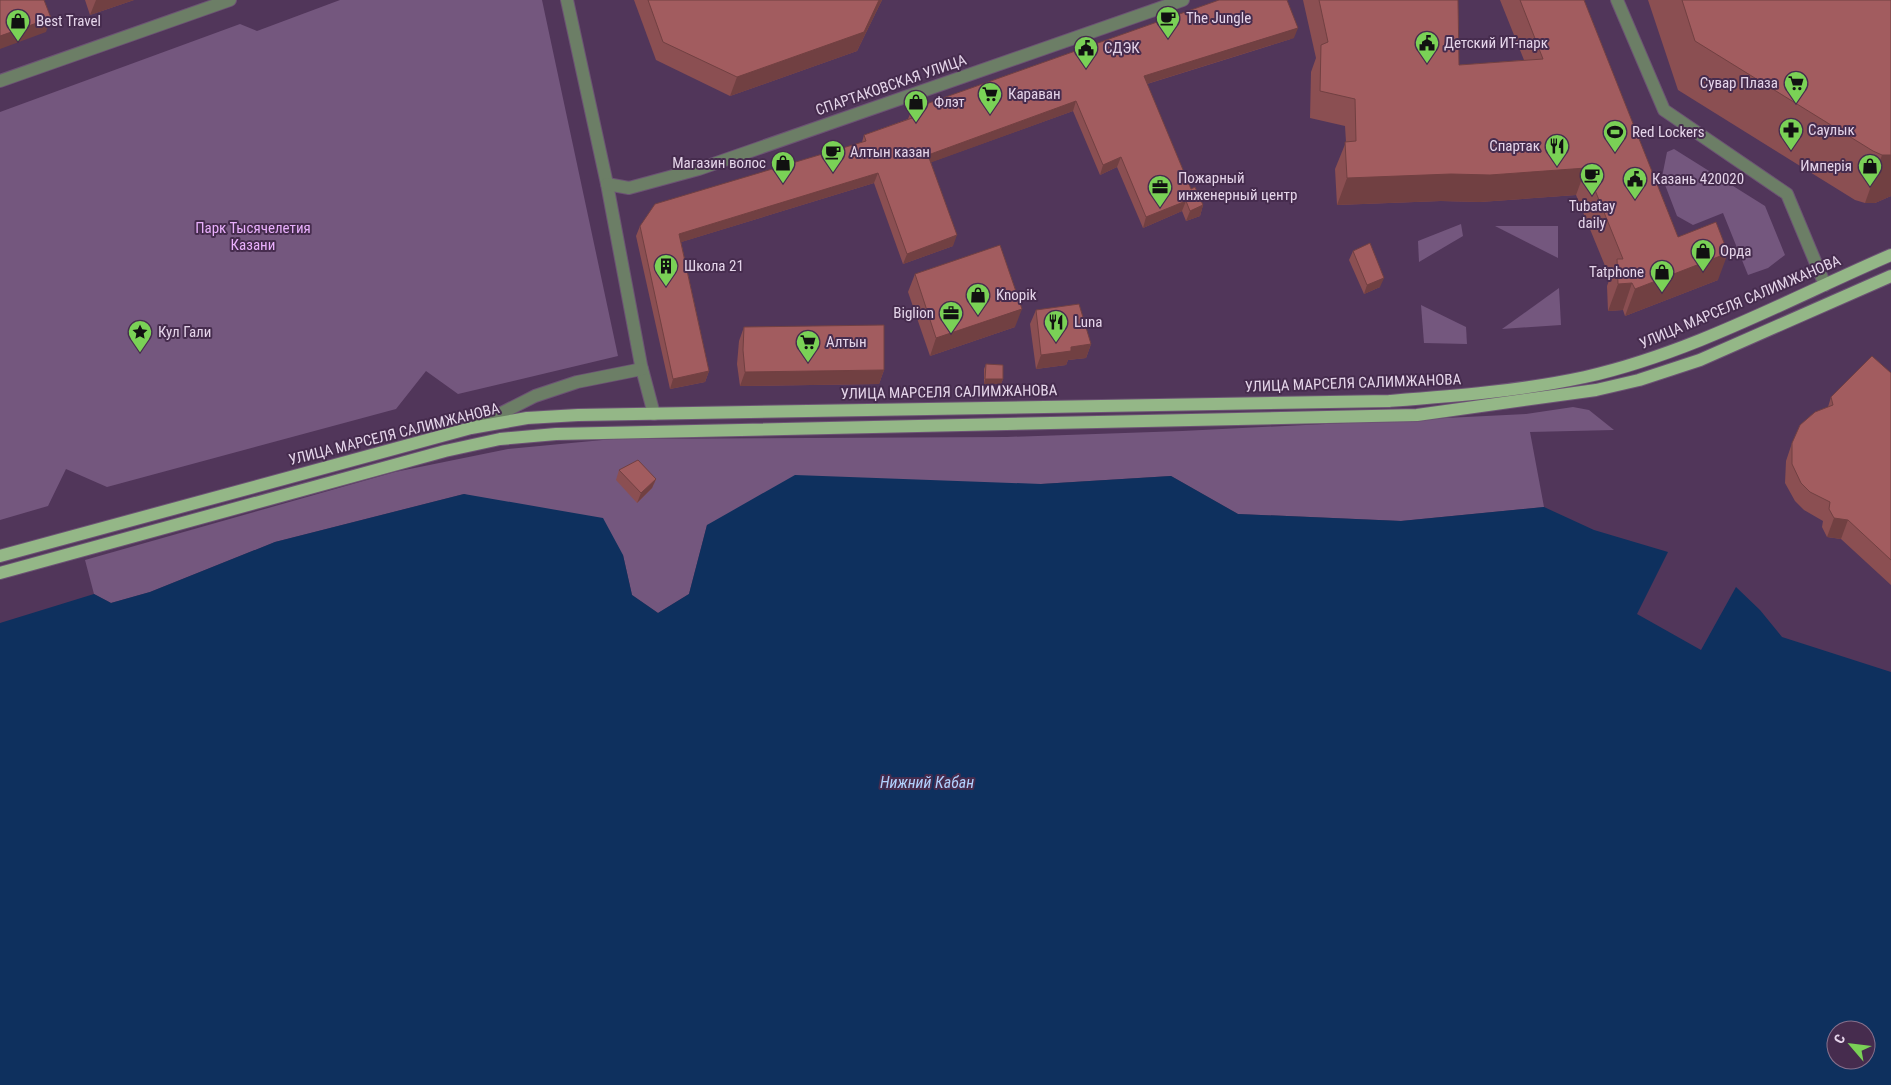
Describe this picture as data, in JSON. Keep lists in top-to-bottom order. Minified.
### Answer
{"streets":{"main road":["УЛИЦА МАРСЕЛЯ САЛИМЖАНОВА"],"street":["СПАРТАКОВСКАЯ УЛИЦА"]},"water":["Нижний Кабан"],"parks":["Парк Тысячелетия Казани"],"places":{"cafe":["The Jungle","Алтын казан","Tubatay daily"],"shop":["Best Travel","Флэт","Магазин волос","Имперiя","Орда","Tatphone","Knopik"],"public building":["Детский ИТ-парк","СДЭК","Казань 420020"],"supermarket":["Сувар Плаза","Караван","Алтын"],"pharmacy":["Саулык"],"sports":["Red Lockers"],"restaurant":["Спартак","Luna"],"office":["Пожарный инженерный центр","Biglion"],"building":["Школа 21"],"place":["Кул Гали"]},"north":"top left"}
